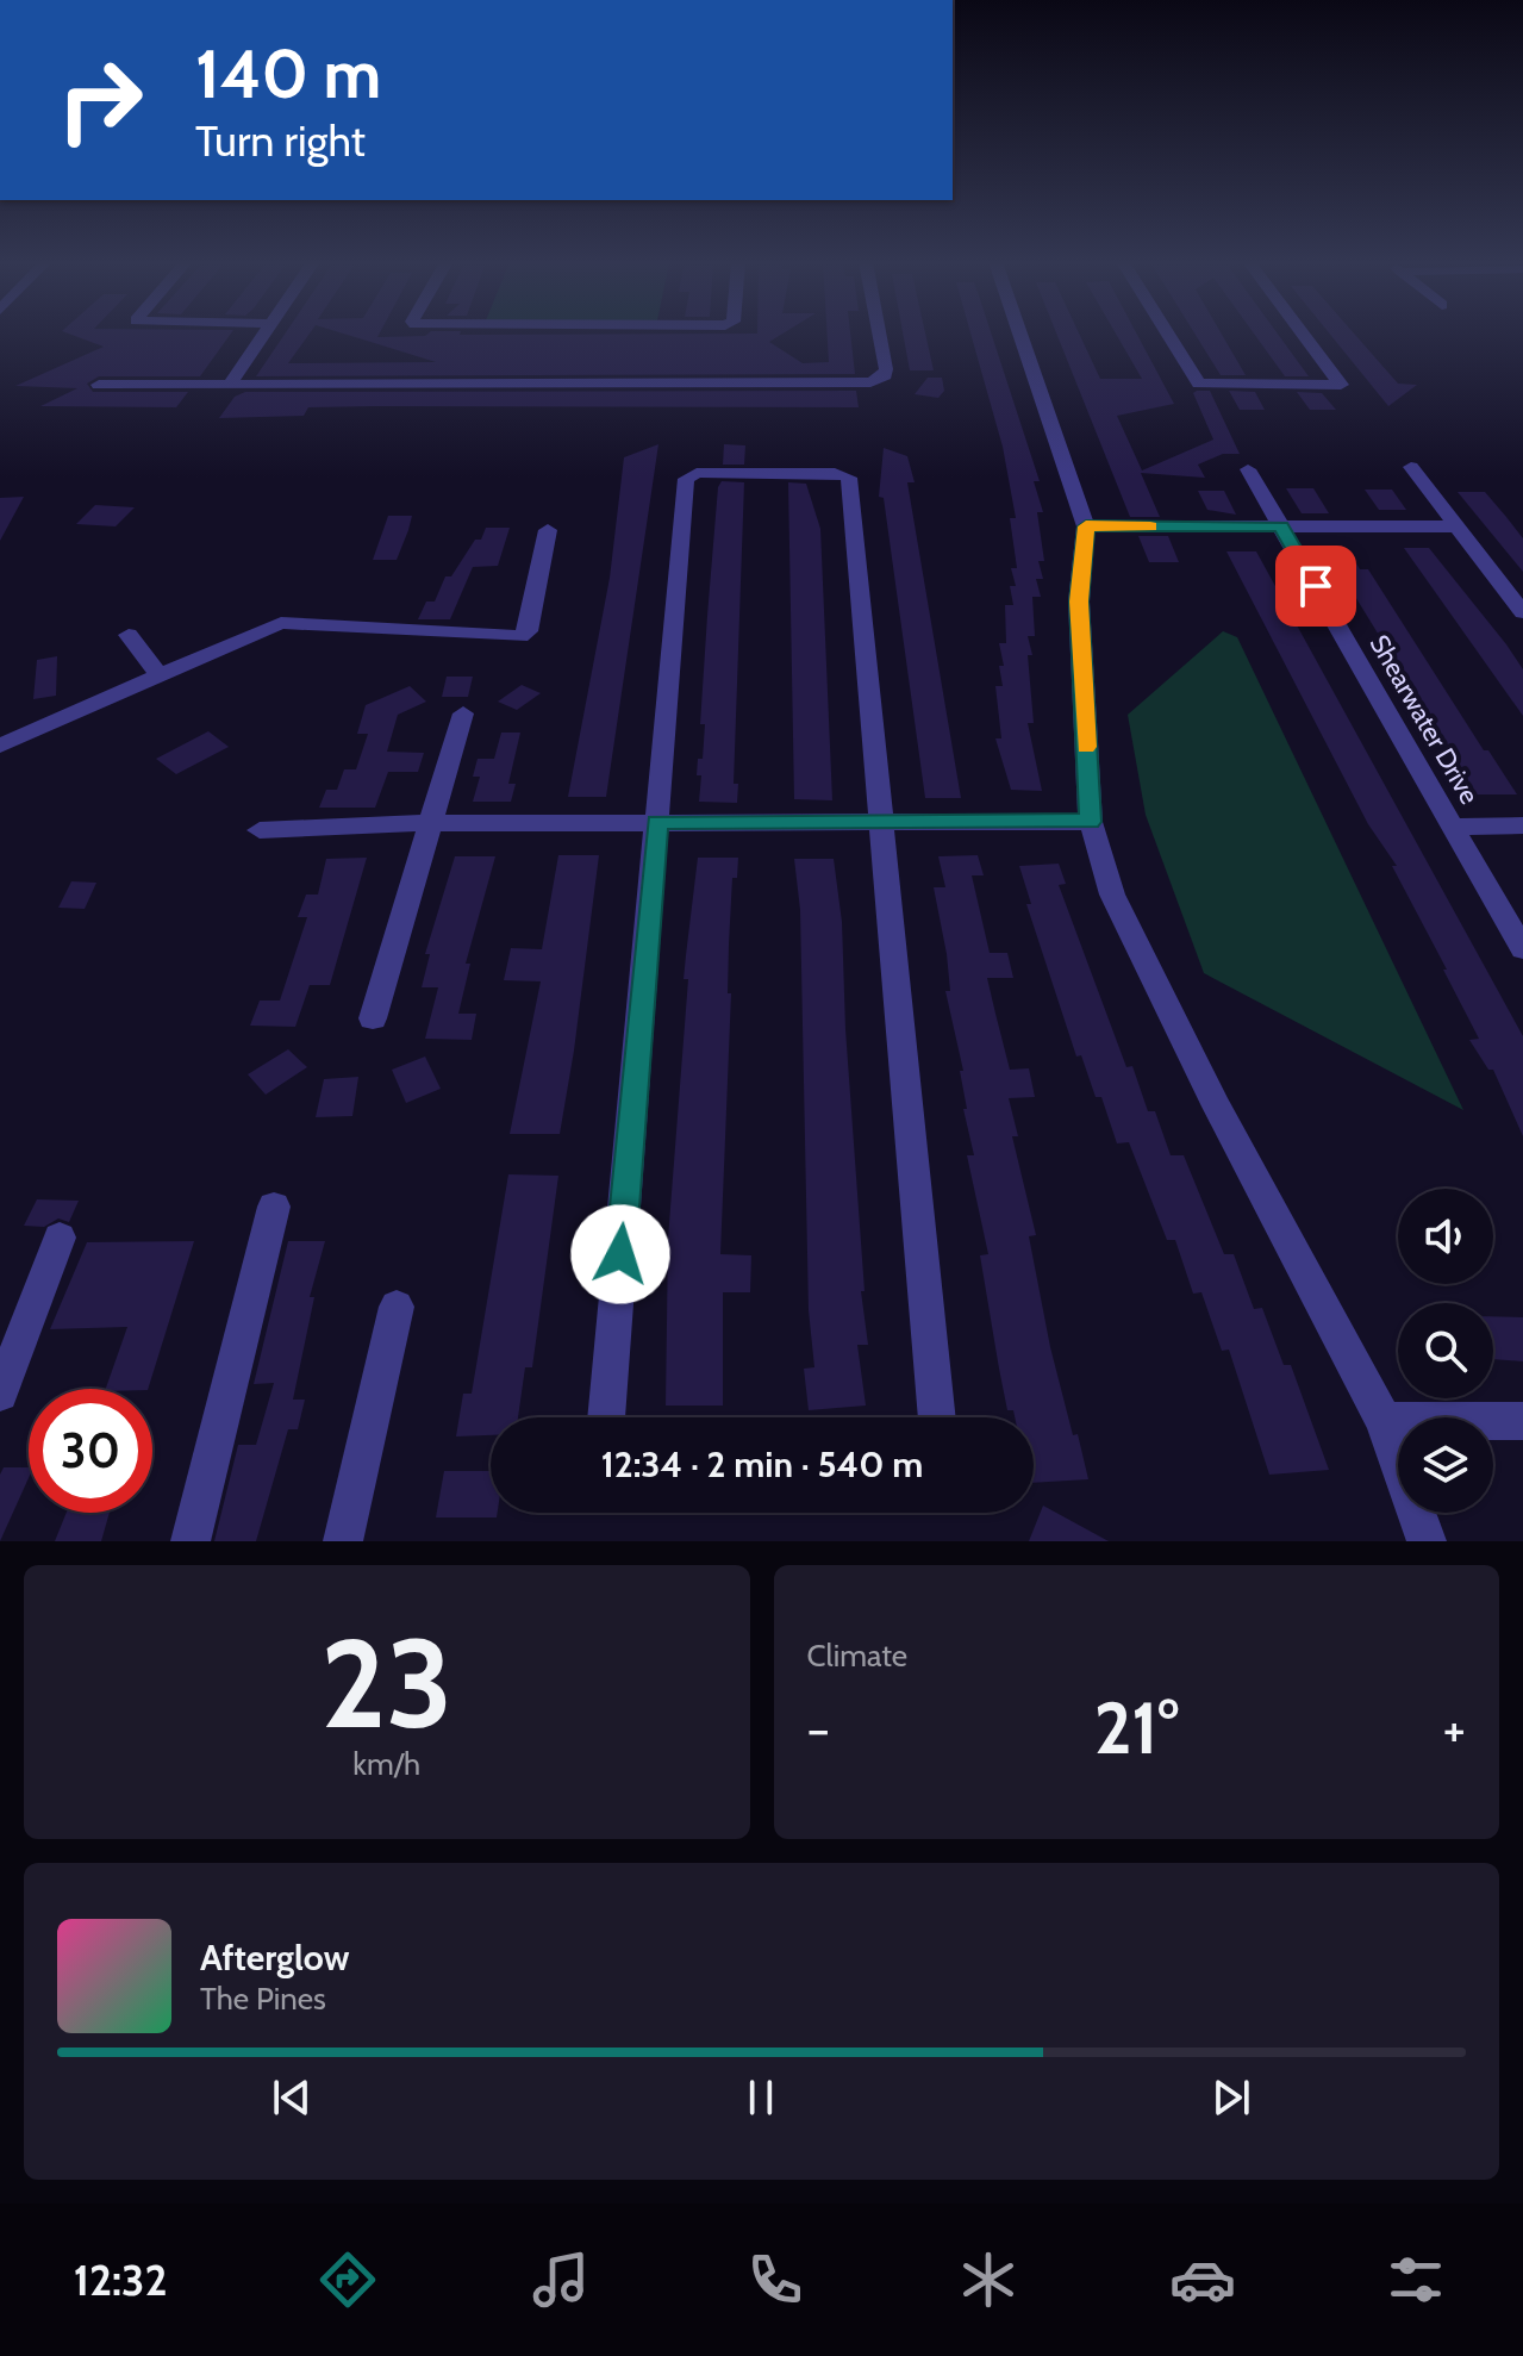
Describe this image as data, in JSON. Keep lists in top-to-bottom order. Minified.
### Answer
{"streets":{"street":["Shearwater Drive"]},"page":{"turn":["140 m","Turn right"],"limit":"30","trip":"12:34 · 2 min · 540 m","tile":[["23","km/h"],"Climate"],"heat":["−","21°","+"],"song":["Afterglow","The Pines"],"tabs":"12:32"}}
